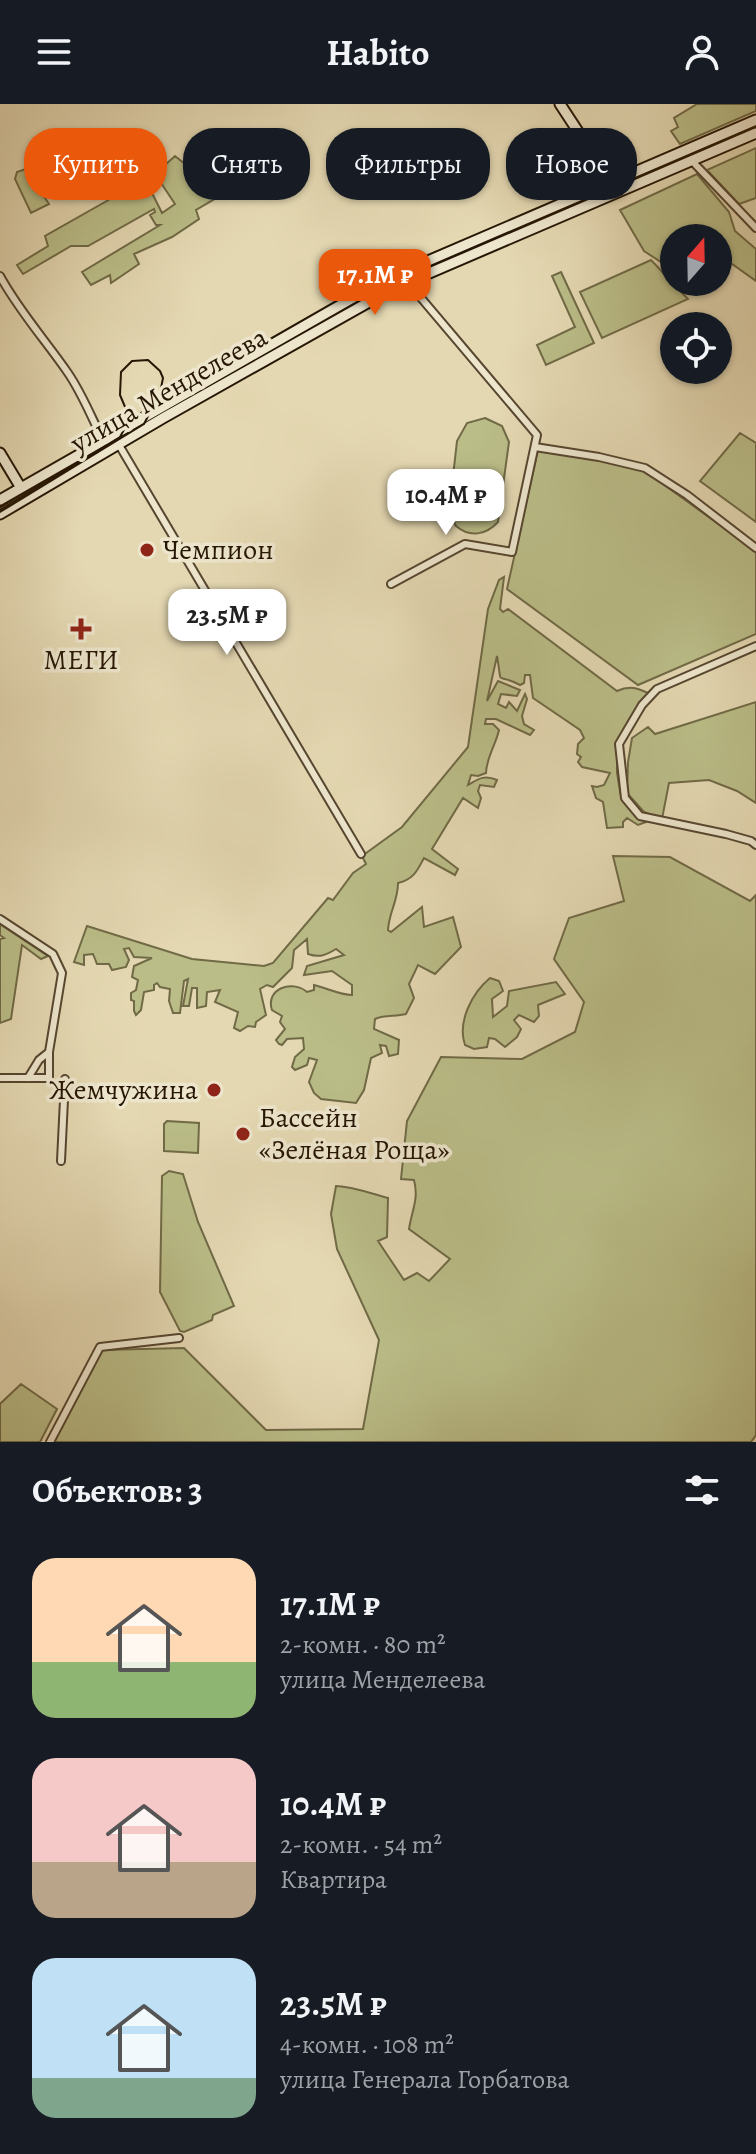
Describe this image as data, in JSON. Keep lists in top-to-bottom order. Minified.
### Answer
{"streets":{"main road":["улица Менделеева"]},"places":{"other":["Чемпион","Жемчужина","Бассейн «Зелёная Роща»"],"health":["МЕГИ"]},"north":"top","page":{"header":"Habito","chip":["Купить","Снять","Фильтры","Новое"],"price":["17.1M ₽","10.4M ₽","23.5M ₽"],"heading":"Объектов: 3","list":[{"name":"17.1M ₽","note":"2-комн. · 80 m² · улица Менделеева"},{"name":"10.4M ₽","note":"2-комн. · 54 m² · Квартира"},{"name":"23.5M ₽","note":"4-комн. · 108 m² · улица Генерала Горбатова"}]}}
